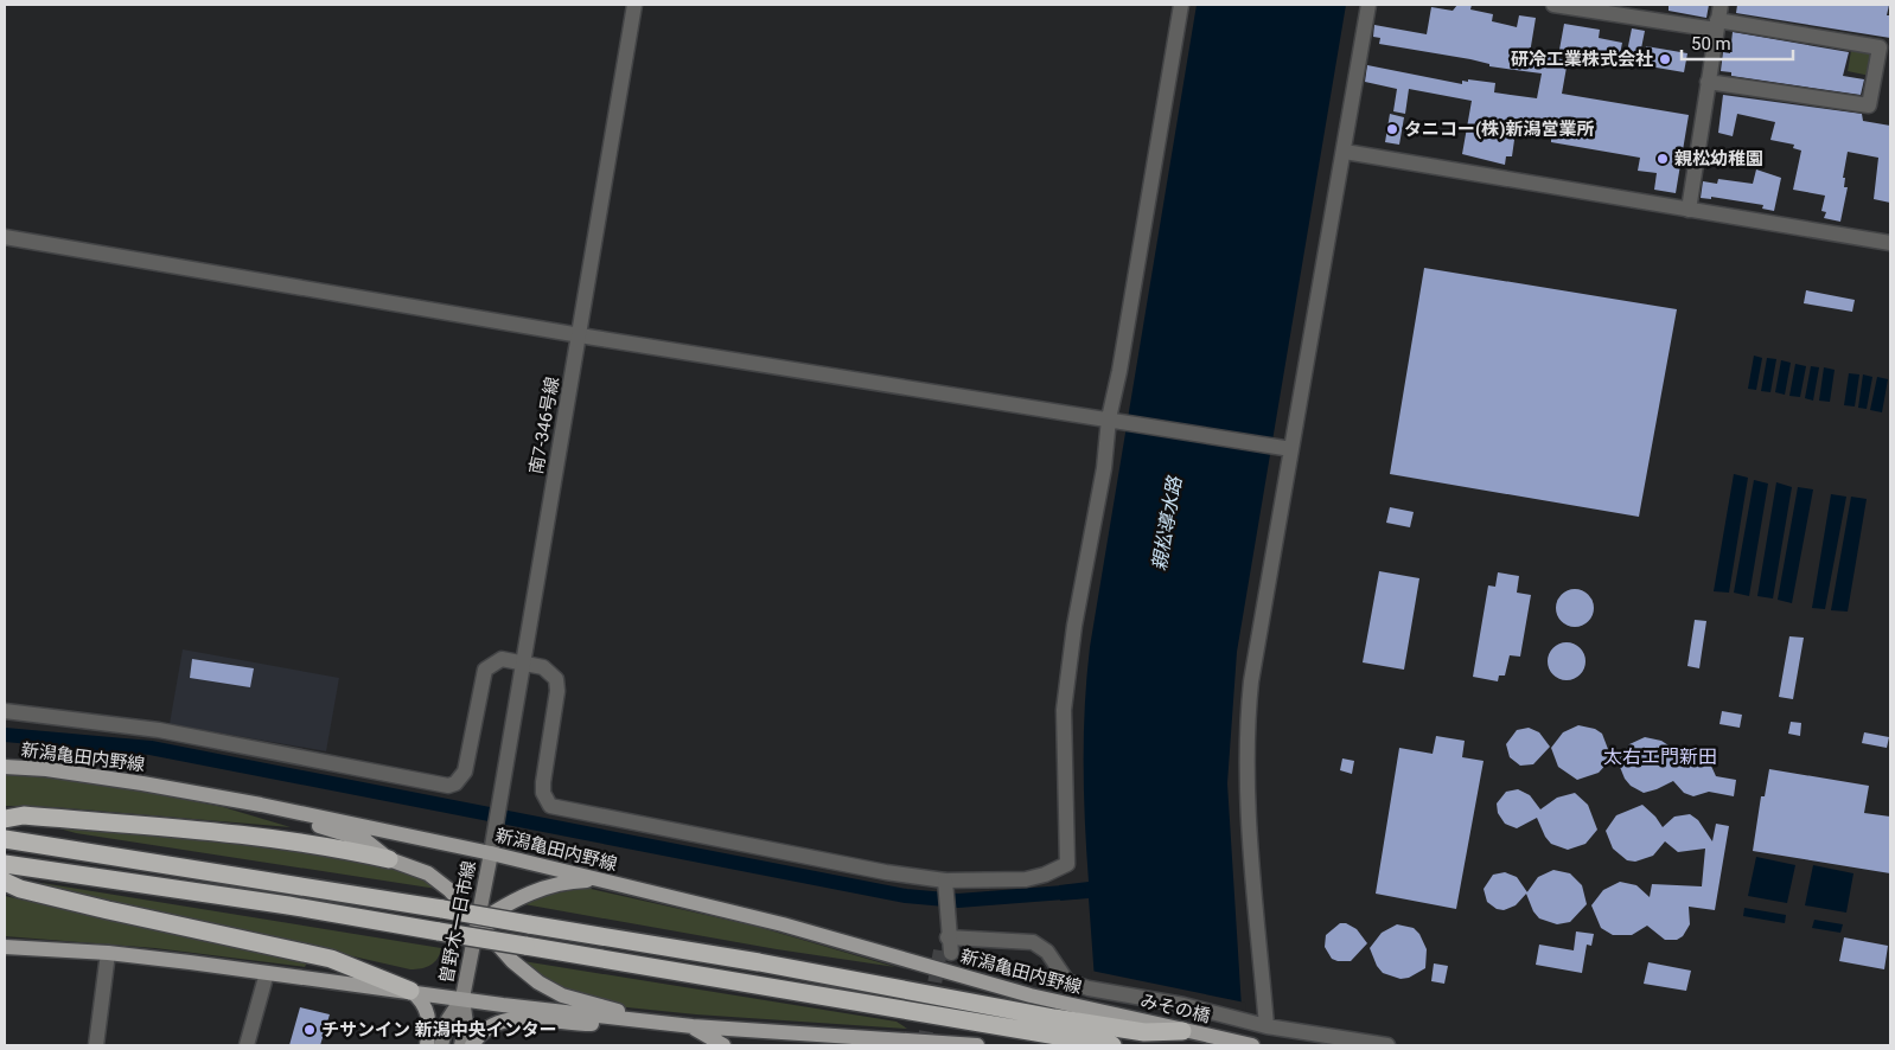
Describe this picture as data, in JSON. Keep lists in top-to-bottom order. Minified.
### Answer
{"streets":{"main road":["新潟亀田内野線","曽野木一日市線","みその橋"],"street":["南7-346号線"]},"crossings":[["南7-346号線","新潟亀田内野線"],["南7-346号線","曽野木一日市線"],["新潟亀田内野線","曽野木一日市線"]],"districts":["太右エ門新田"],"water":["親松導水路"],"places":["研冷工業株式会社","タニコー(株)新潟営業所","親松幼稚園","チサンイン 新潟中央インター"],"scale_bar":"50 m"}
